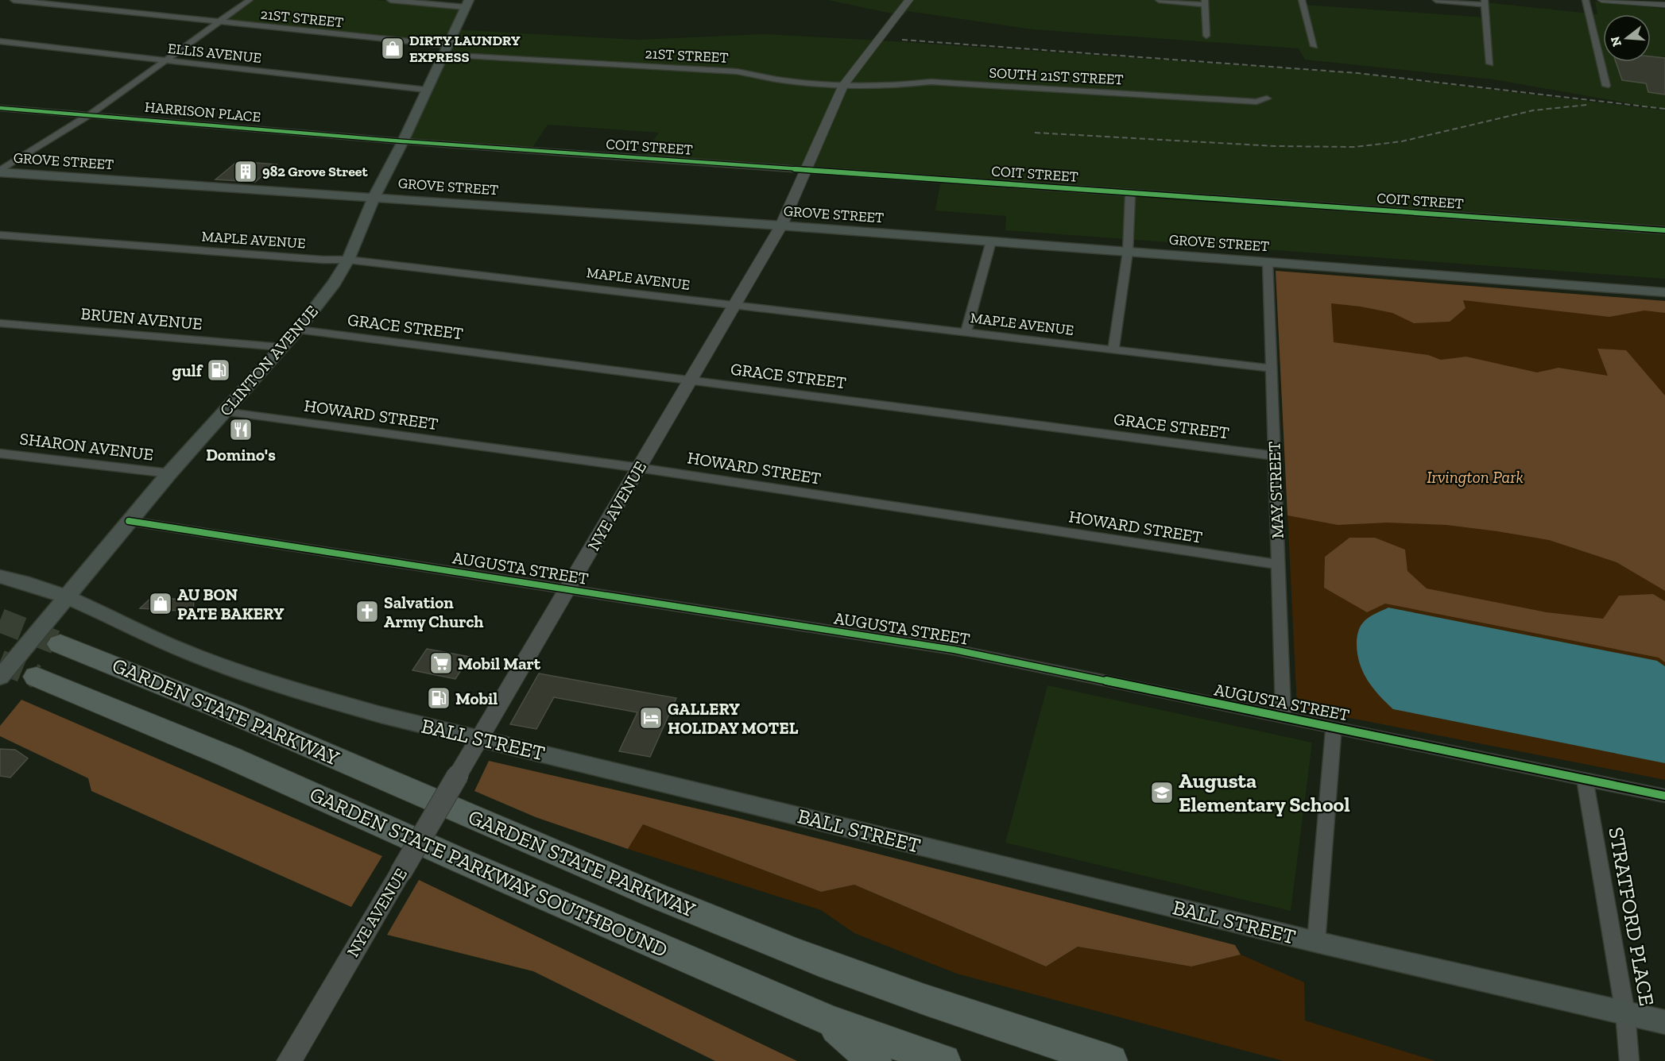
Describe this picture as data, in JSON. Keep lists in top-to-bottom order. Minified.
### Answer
{"streets":{"highway":["GARDEN STATE PARKWAY","GARDEN STATE PARKWAY SOUTHBOUND"],"main road":["GROVE STREET","CLINTON AVENUE","BALL STREET"],"street":["21ST STREET","ELLIS AVENUE","SOUTH 21ST STREET","HARRISON PLACE","COIT STREET","MAPLE AVENUE","BRUEN AVENUE","GRACE STREET","HOWARD STREET","SHARON AVENUE","MAY STREET","NYE AVENUE","AUGUSTA STREET","STRATFORD PLACE"]},"crossings":[["21ST STREET","SOUTH 21ST STREET"],["21ST STREET","CLINTON AVENUE"],["21ST STREET","NYE AVENUE"],["ELLIS AVENUE","CLINTON AVENUE"],["SOUTH 21ST STREET","NYE AVENUE"],["HARRISON PLACE","COIT STREET"],["HARRISON PLACE","CLINTON AVENUE"],["COIT STREET","CLINTON AVENUE"],["COIT STREET","NYE AVENUE"],["GROVE STREET","CLINTON AVENUE"],["GROVE STREET","MAY STREET"],["GROVE STREET","NYE AVENUE"],["MAPLE AVENUE","CLINTON AVENUE"],["MAPLE AVENUE","MAY STREET"],["MAPLE AVENUE","NYE AVENUE"],["BRUEN AVENUE","CLINTON AVENUE"],["GRACE STREET","CLINTON AVENUE"],["GRACE STREET","MAY STREET"],["GRACE STREET","NYE AVENUE"],["CLINTON AVENUE","HOWARD STREET"],["CLINTON AVENUE","SHARON AVENUE"],["CLINTON AVENUE","AUGUSTA STREET"],["CLINTON AVENUE","BALL STREET"],["HOWARD STREET","MAY STREET"],["HOWARD STREET","NYE AVENUE"],["MAY STREET","AUGUSTA STREET"],["NYE AVENUE","AUGUSTA STREET"],["NYE AVENUE","BALL STREET"],["AUGUSTA STREET","STRATFORD PLACE"],["BALL STREET","STRATFORD PLACE"]],"parks":["Irvington Park"],"places":{"shop":["DIRTY LAUNDRY EXPRESS","AU BON PATE BAKERY"],"building":["982 Grove Street"],"fuel station":["gulf","Mobil"],"restaurant":["Domino's"],"church":["Salvation Army Church"],"supermarket":["Mobil Mart"],"hotel":["GALLERY HOLIDAY MOTEL"],"school or university":["Augusta Elementary School"]},"north":"left"}
